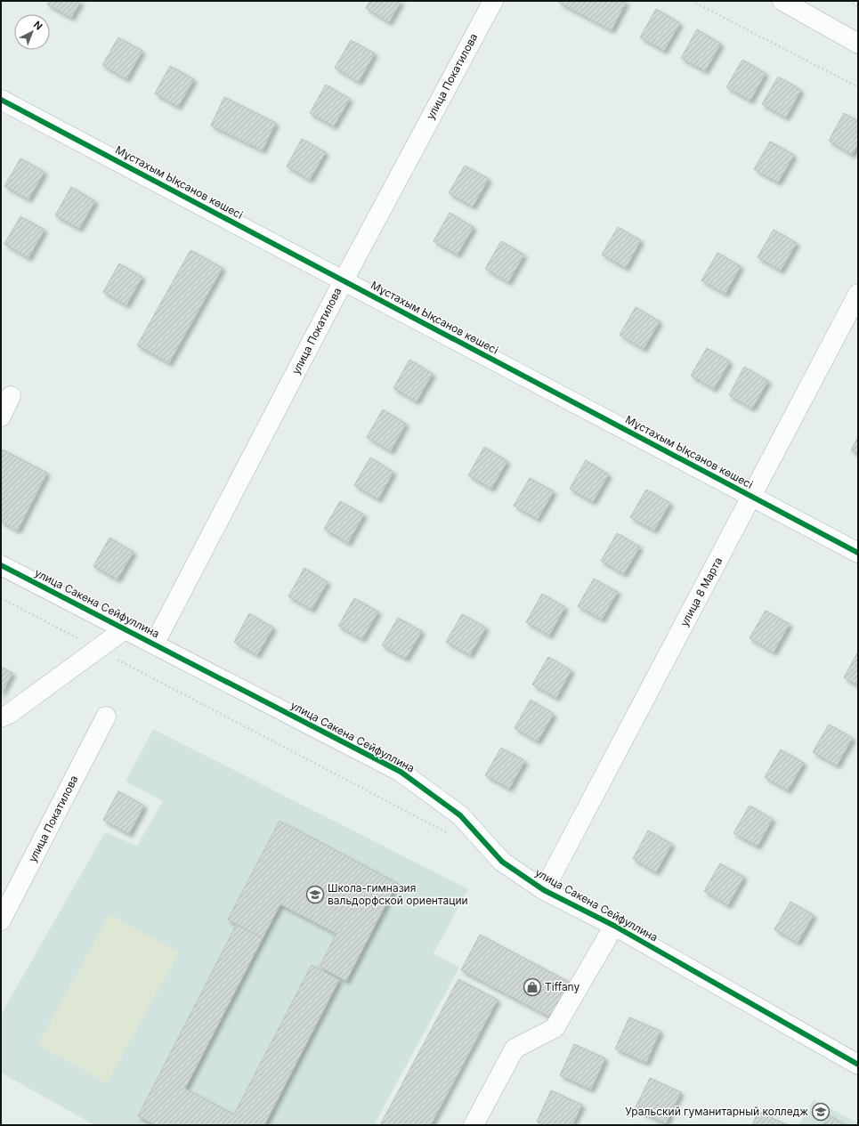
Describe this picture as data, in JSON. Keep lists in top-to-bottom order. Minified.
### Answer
{"streets":{"street":["улица Покатилова","Мұстахым Ықсанов көшесі","улица 8 Марта","улица Сакена Сейфуллина"]},"crossings":[["улица Покатилова","Мұстахым Ықсанов көшесі"],["улица Покатилова","улица Сакена Сейфуллина"],["Мұстахым Ықсанов көшесі","улица 8 Марта"],["улица 8 Марта","улица Сакена Сейфуллина"]],"places":{"school or university":["Школа-гимназия вальдорфской ориентации","Уральский гуманитарный колледж"],"shop":["Tiffany"]},"north":"top right"}
